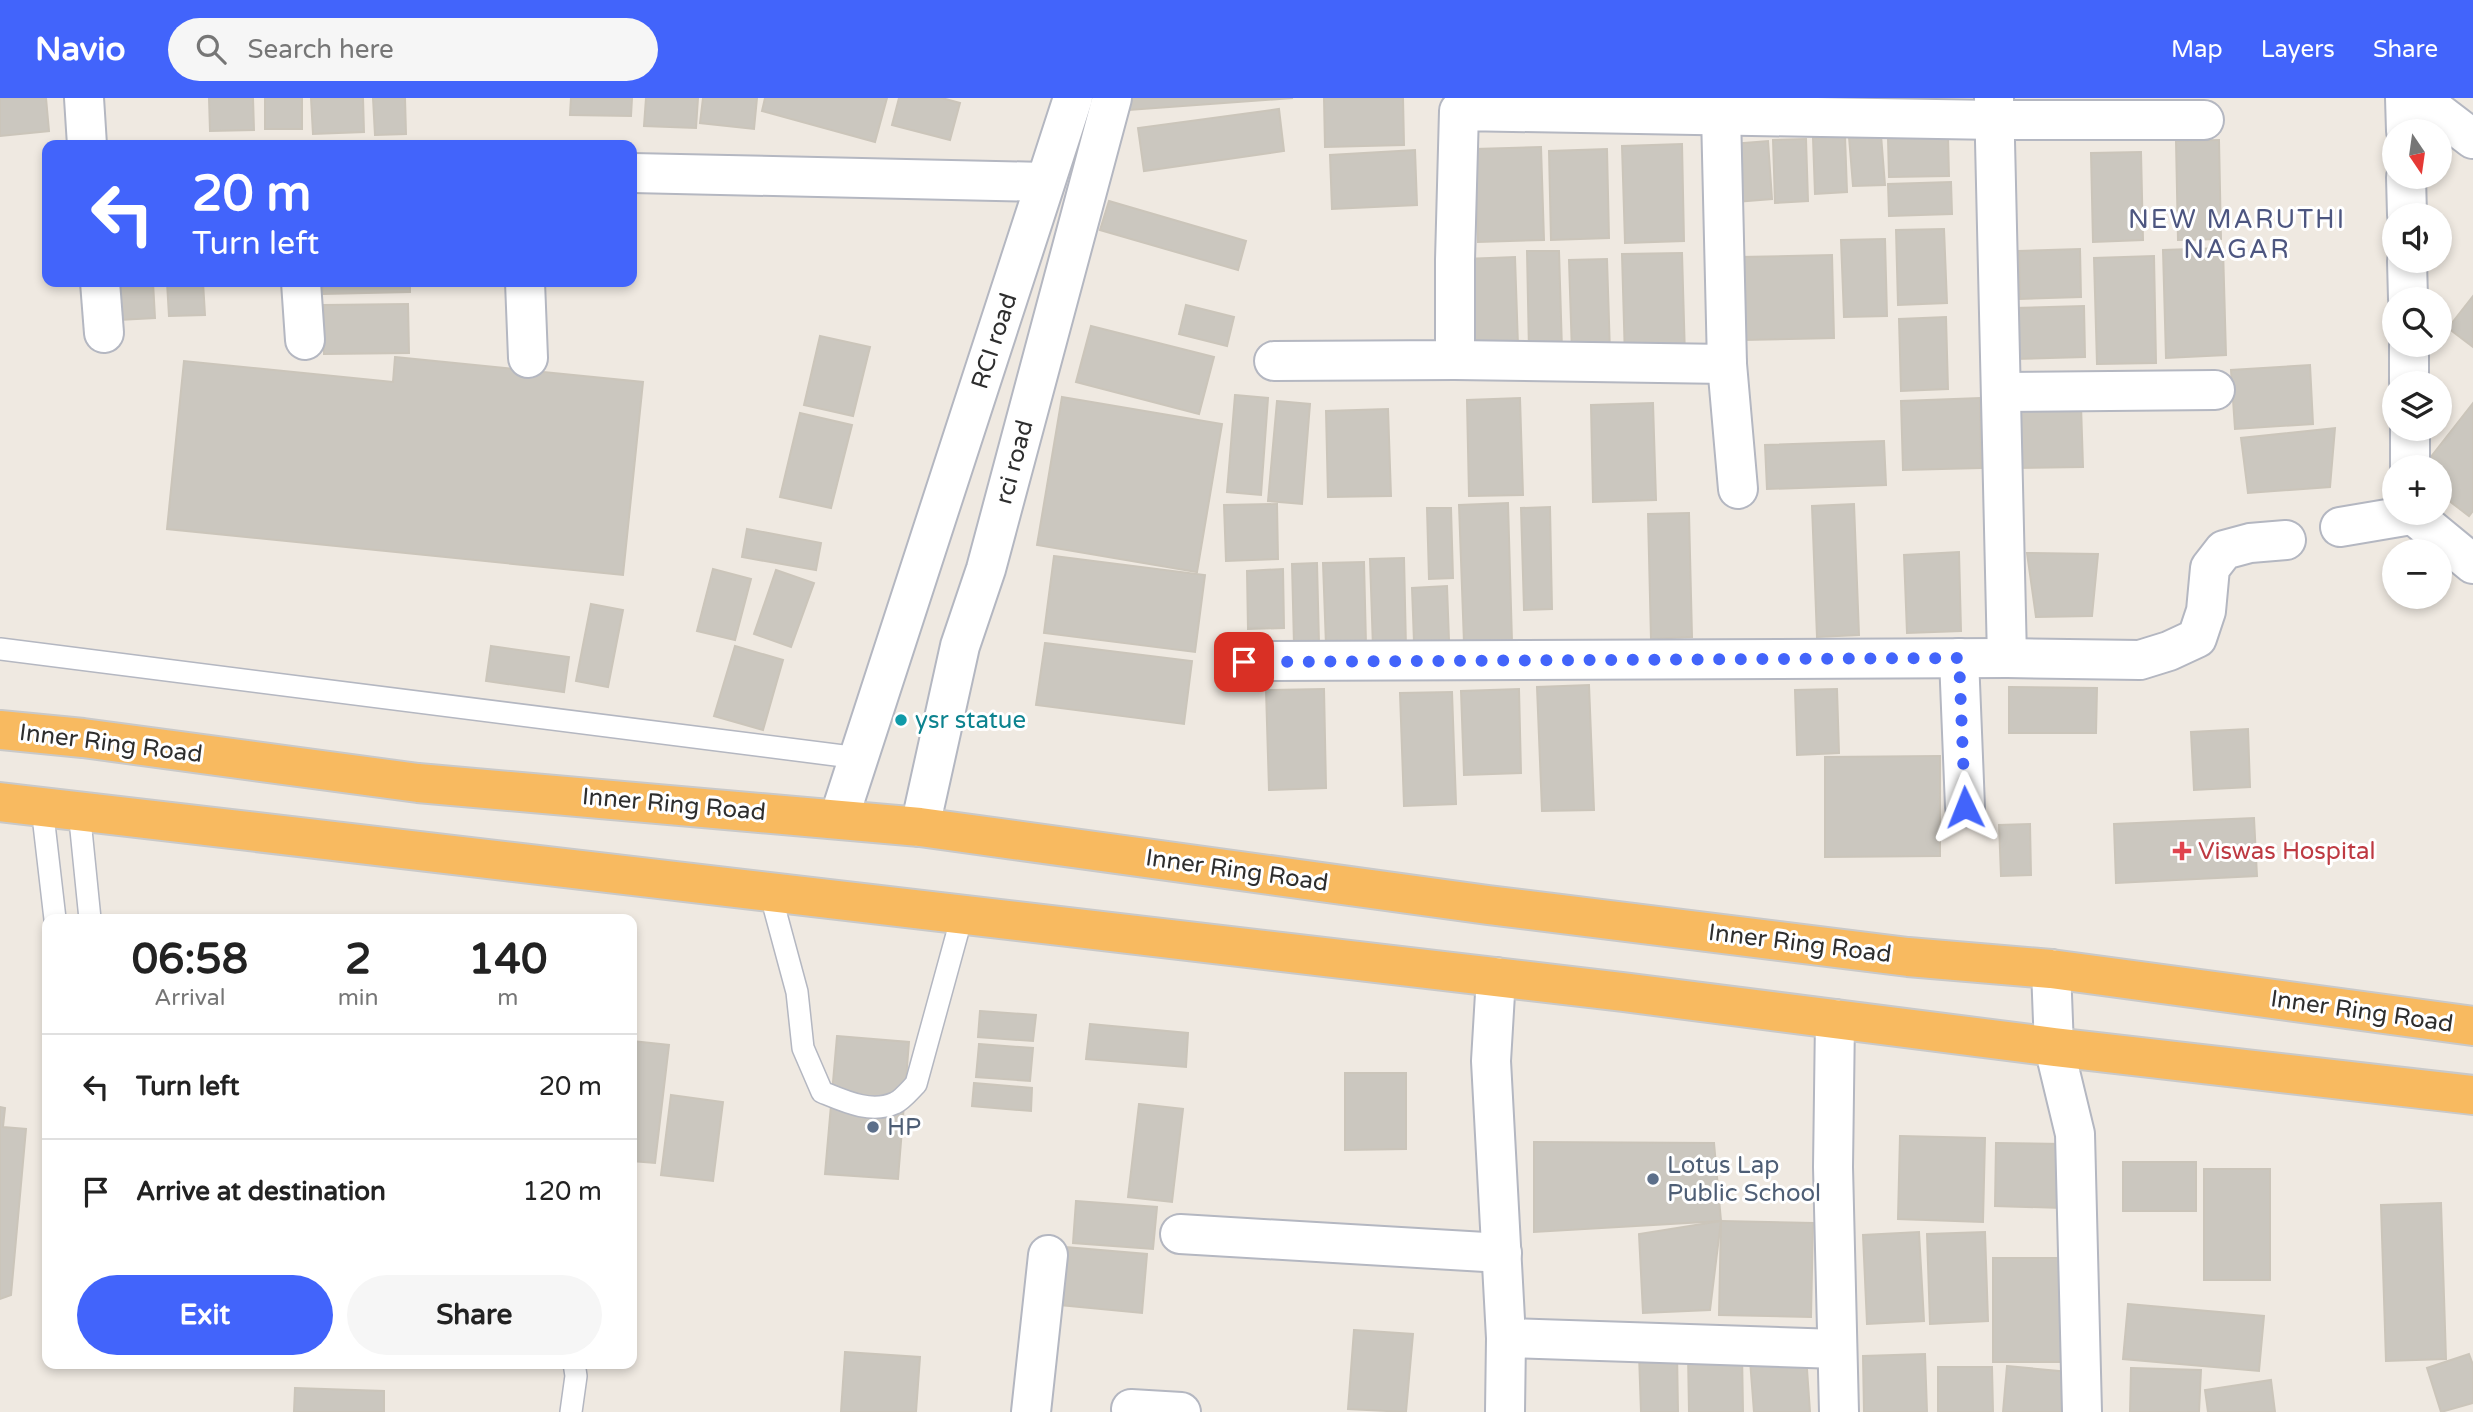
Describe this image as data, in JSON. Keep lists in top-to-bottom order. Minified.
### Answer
{"streets":{"highway":["Inner Ring Road"],"street":["RCI road","rci road"]},"crossings":[["rci road","Inner Ring Road"]],"districts":["NEW MARUTHI NAGAR"],"places":{"other":["ysr statue","HP","Lotus Lap Public School"],"health":["Viswas Hospital"]},"north":"bottom","page":{"header":"Navio","search":"Search here","nav":["Map","Layers","Share"],"map_buttons":["+","−"],"turn":["20 m","Turn left"],"eta":["06:58","Arrival","2","min","140","m"],"list":[{"name":"Turn left","value":"20 m"},{"name":"Arrive at destination","value":"120 m"}],"buttons":["Exit","Share"]}}
